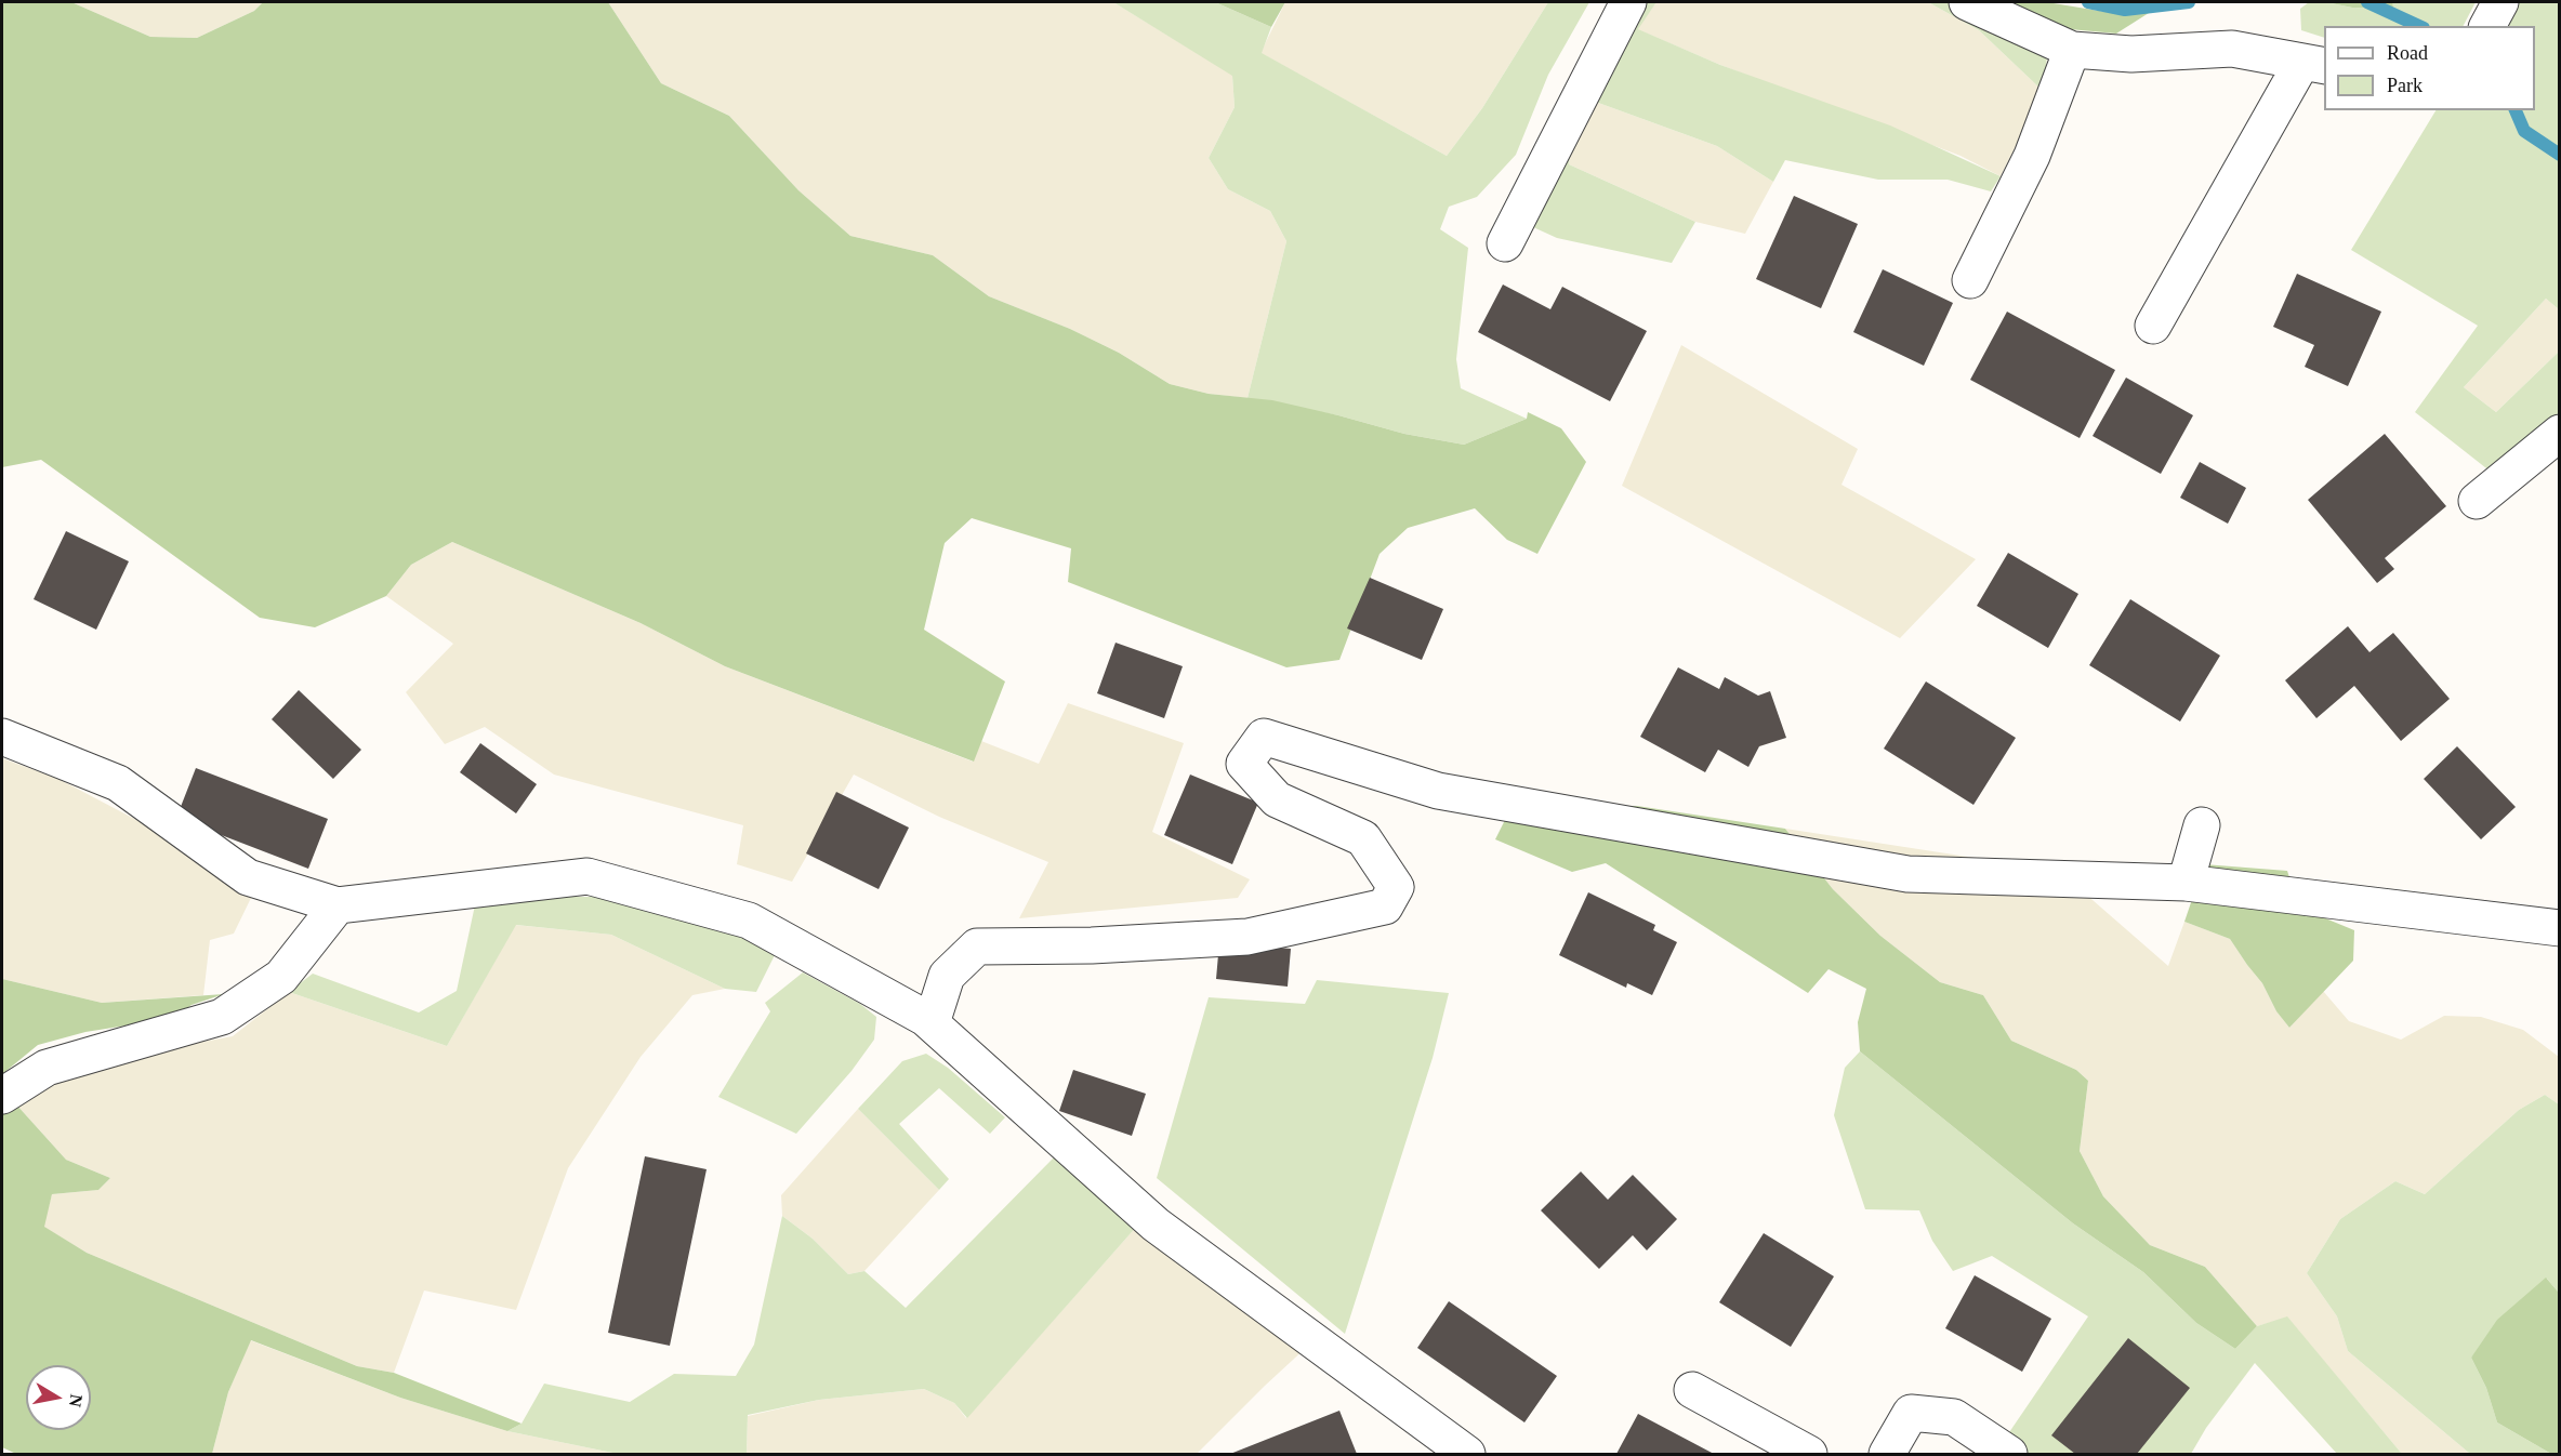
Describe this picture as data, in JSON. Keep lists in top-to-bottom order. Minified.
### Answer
{"legend":["Road","Park"],"north":"right"}
